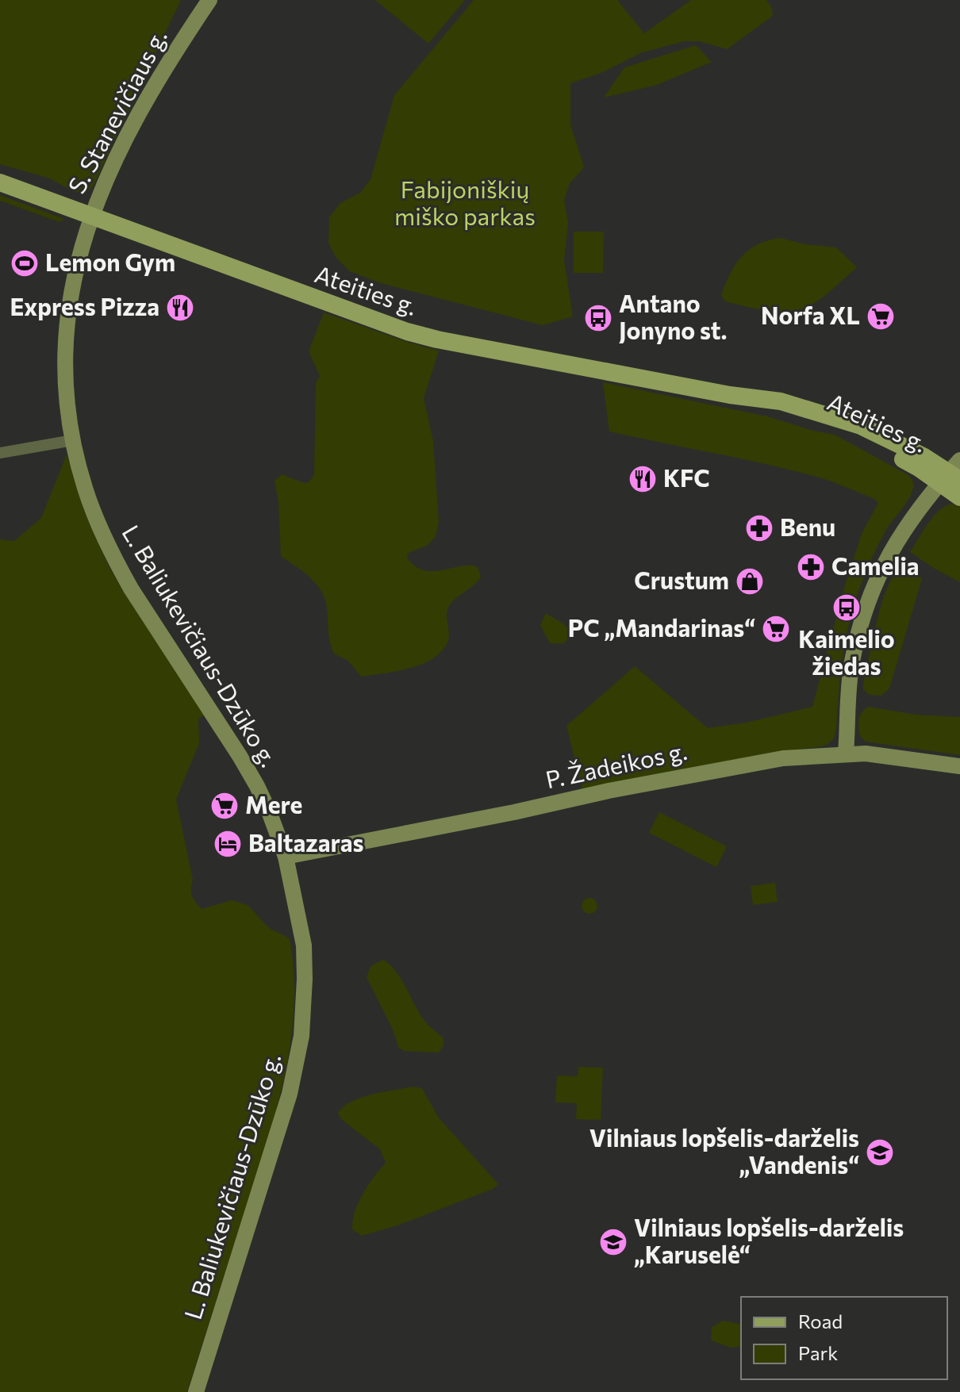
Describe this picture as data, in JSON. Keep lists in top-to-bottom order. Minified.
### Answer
{"streets":{"main road":["S. Stanevičiaus g.","Ateities g.","L. Baliukevičiaus-Dzūko g.","P. Žadeikos g."]},"crossings":[["S. Stanevičiaus g.","Ateities g."],["S. Stanevičiaus g.","L. Baliukevičiaus-Dzūko g."],["Ateities g.","L. Baliukevičiaus-Dzūko g."],["L. Baliukevičiaus-Dzūko g.","P. Žadeikos g."]],"parks":["Fabijoniškių miško parkas"],"places":{"sports":["Lemon Gym"],"restaurant":["Express Pizza","KFC"],"supermarket":["Norfa XL","PC „Mandarinas“","Mere"],"bus stop":["Antano Jonyno st.","Kaimelio žiedas"],"pharmacy":["Benu","Camelia"],"shop":["Crustum"],"hotel":["Baltazaras"],"school or university":["Vilniaus lopšelis-darželis „Vandenis“","Vilniaus lopšelis-darželis „Karuselė“"]},"legend":["Road","Park"]}
